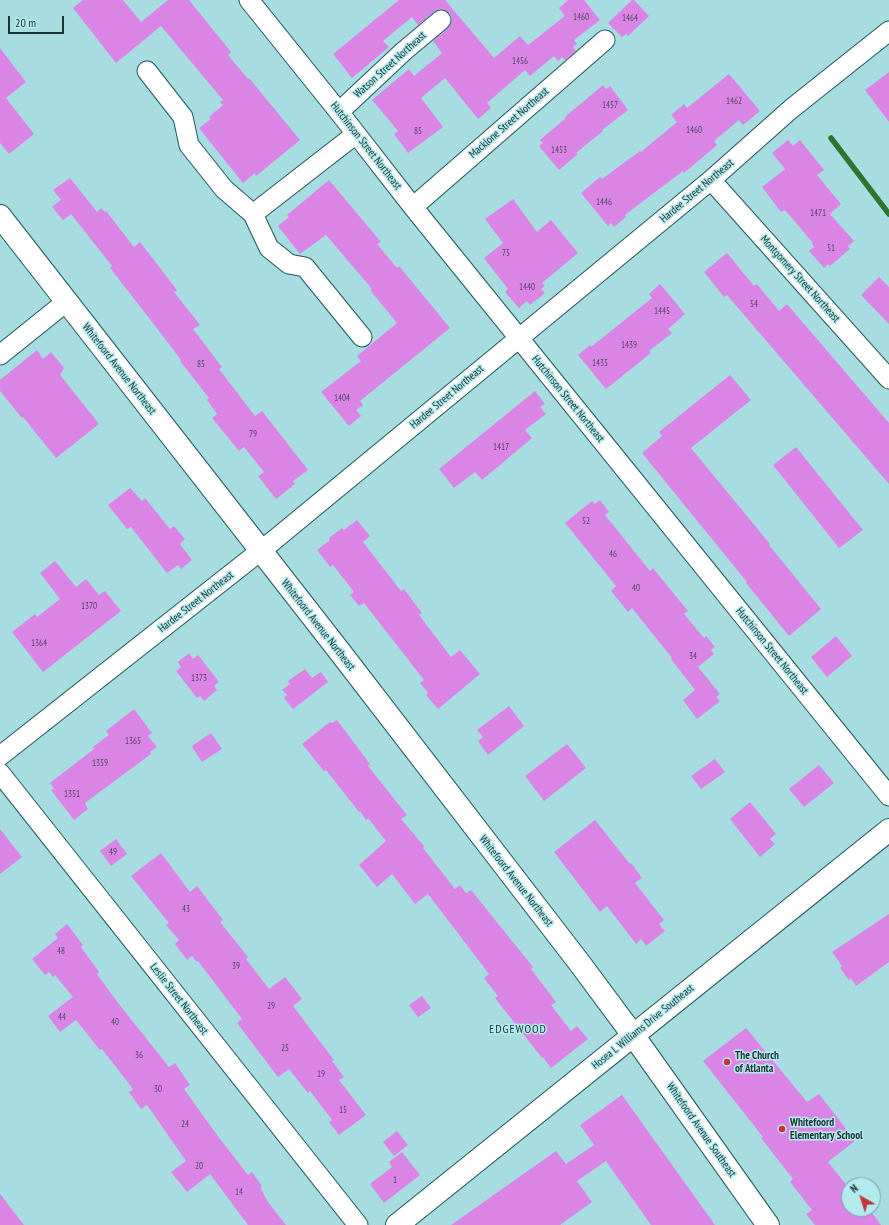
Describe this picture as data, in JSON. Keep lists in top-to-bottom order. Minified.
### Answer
{"streets":{"street":["Watson Street Northeast","Macklone Street Northeast","Hutchinson Street Northeast","Hardee Street Northeast","Montgomery Street Northeast","Whitefoord Avenue Northeast","Leslie Street Northeast","Hosea L Williams Drive Southeast","Whitefoord Avenue Southeast"]},"crossings":[["Watson Street Northeast","Hutchinson Street Northeast"],["Macklone Street Northeast","Hutchinson Street Northeast"],["Hutchinson Street Northeast","Hardee Street Northeast"],["Hardee Street Northeast","Montgomery Street Northeast"],["Hardee Street Northeast","Whitefoord Avenue Northeast"],["Whitefoord Avenue Northeast","Hosea L Williams Drive Southeast"],["Whitefoord Avenue Northeast","Whitefoord Avenue Southeast"],["Hosea L Williams Drive Southeast","Whitefoord Avenue Southeast"]],"districts":["EDGEWOOD"],"places":["The Church of Atlanta","Whitefoord Elementary School"],"house_numbers":["1460","1464","1456","1462","1457","1460","85","1453","1446","1471","51","75","1440","54","1445","1439","1435","85","1404","79","1417","52","46","40","1370","1364","34","1373","1365","1359","1351","49","43","48","39","29","44","40","25","36","19","30","15","24","20","1","14"],"scale_bar":"20 m","north":"top left"}
